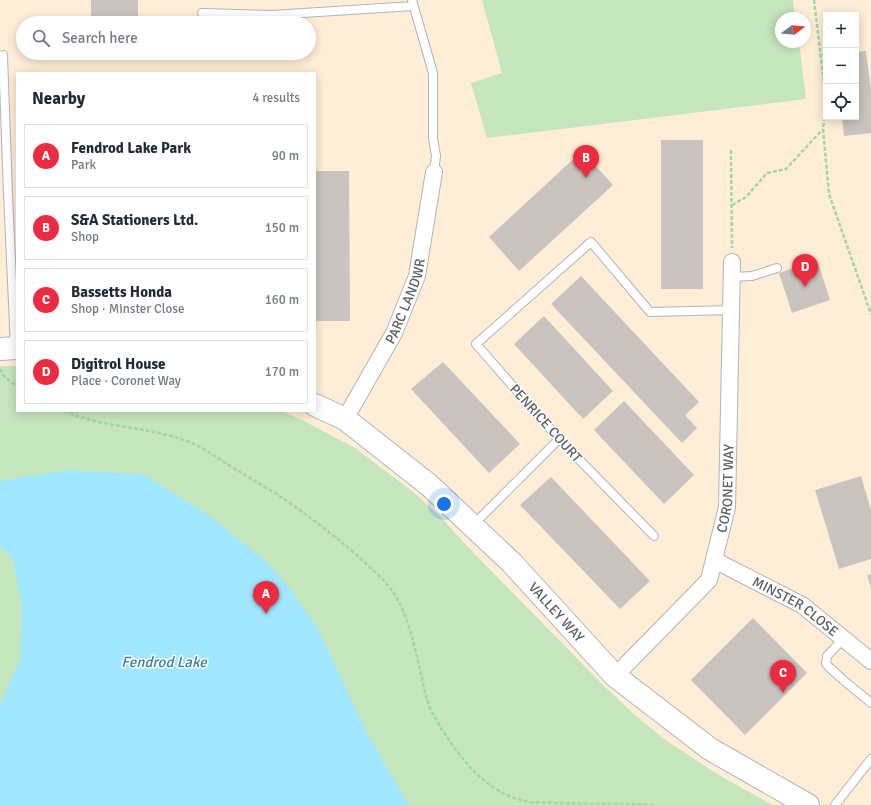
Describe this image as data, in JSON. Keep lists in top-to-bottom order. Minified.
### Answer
{"streets":{"street":["PARC LANDWR","CORONET WAY","MINSTER CLOSE","VALLEY WAY"],"lane":["PENRICE COURT"]},"crossings":[["PARC LANDWR","VALLEY WAY"],["PENRICE COURT","CORONET WAY"],["CORONET WAY","MINSTER CLOSE"],["CORONET WAY","VALLEY WAY"]],"water":["Fendrod Lake"],"north":"right","page":{"map_buttons":["+","−"],"search":"Search here","heading":["Nearby","4 results"],"list":[{"mark":"A","name":"Fendrod Lake Park","note":"Park","value":"90 m"},{"mark":"B","name":"S&A Stationers Ltd.","note":"Shop","value":"150 m"},{"mark":"C","name":"Bassetts Honda","note":"Shop · Minster Close","value":"160 m"},{"mark":"D","name":"Digitrol House","note":"Place · Coronet Way","value":"170 m"}],"pins":["B","D","A","C"]}}
